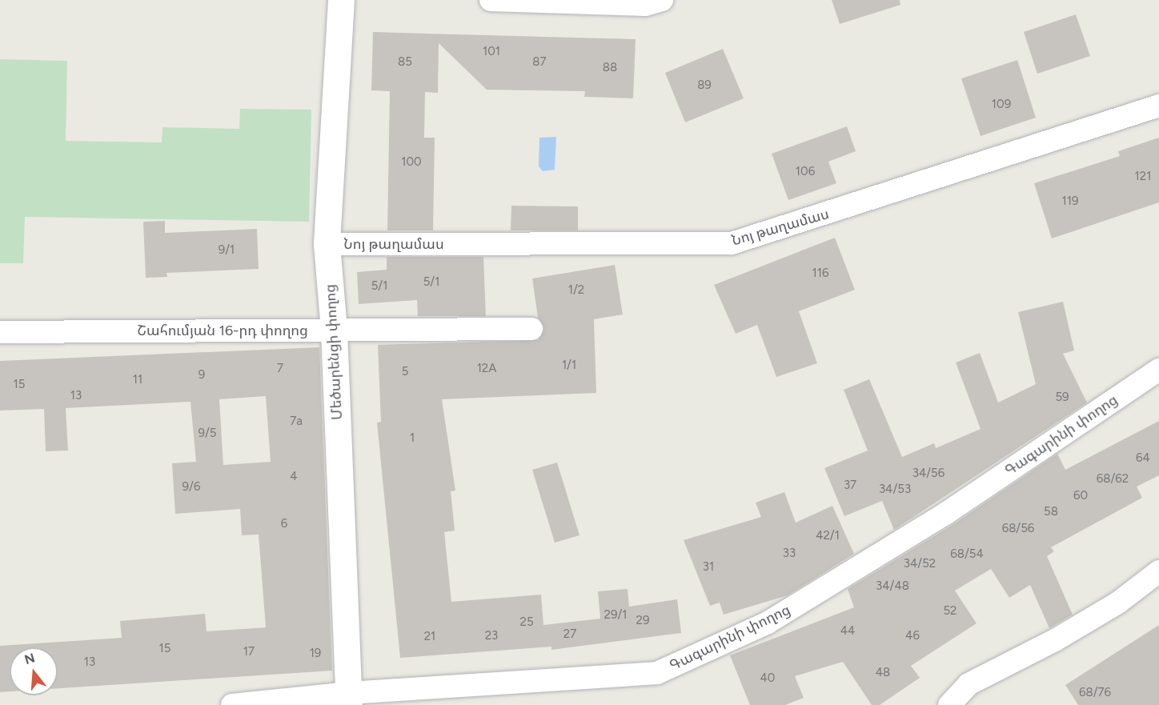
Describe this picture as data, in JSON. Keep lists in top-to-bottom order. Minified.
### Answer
{"streets":{"street":["Նոյ թաղամաս","Շահումյան 16-րդ փողոց","Մեծարենցի փողոց","Գագարինի փողոց"]},"crossings":[["Նոյ թաղամաս","Մեծարենցի փողոց"],["Շահումյան 16-րդ փողոց","Մեծարենցի փողոց"],["Մեծարենցի փողոց","Գագարինի փողոց"]],"house_numbers":["101","85","87","88","89","109","100","106","121","119","9/1","116","5/1","5/1","1/2","1/1","7","12A","5","9","11","15","13","59","7a","9/5","1","64","34/56","4","68/62","37","9/6","34/53","60","58","6","68/56","42/1","33","68/54","34/52","31","34/48","52","29/1","29","25","44","27","23","46","21","15","17","19","13","48","40","68/76"],"north":"top"}
